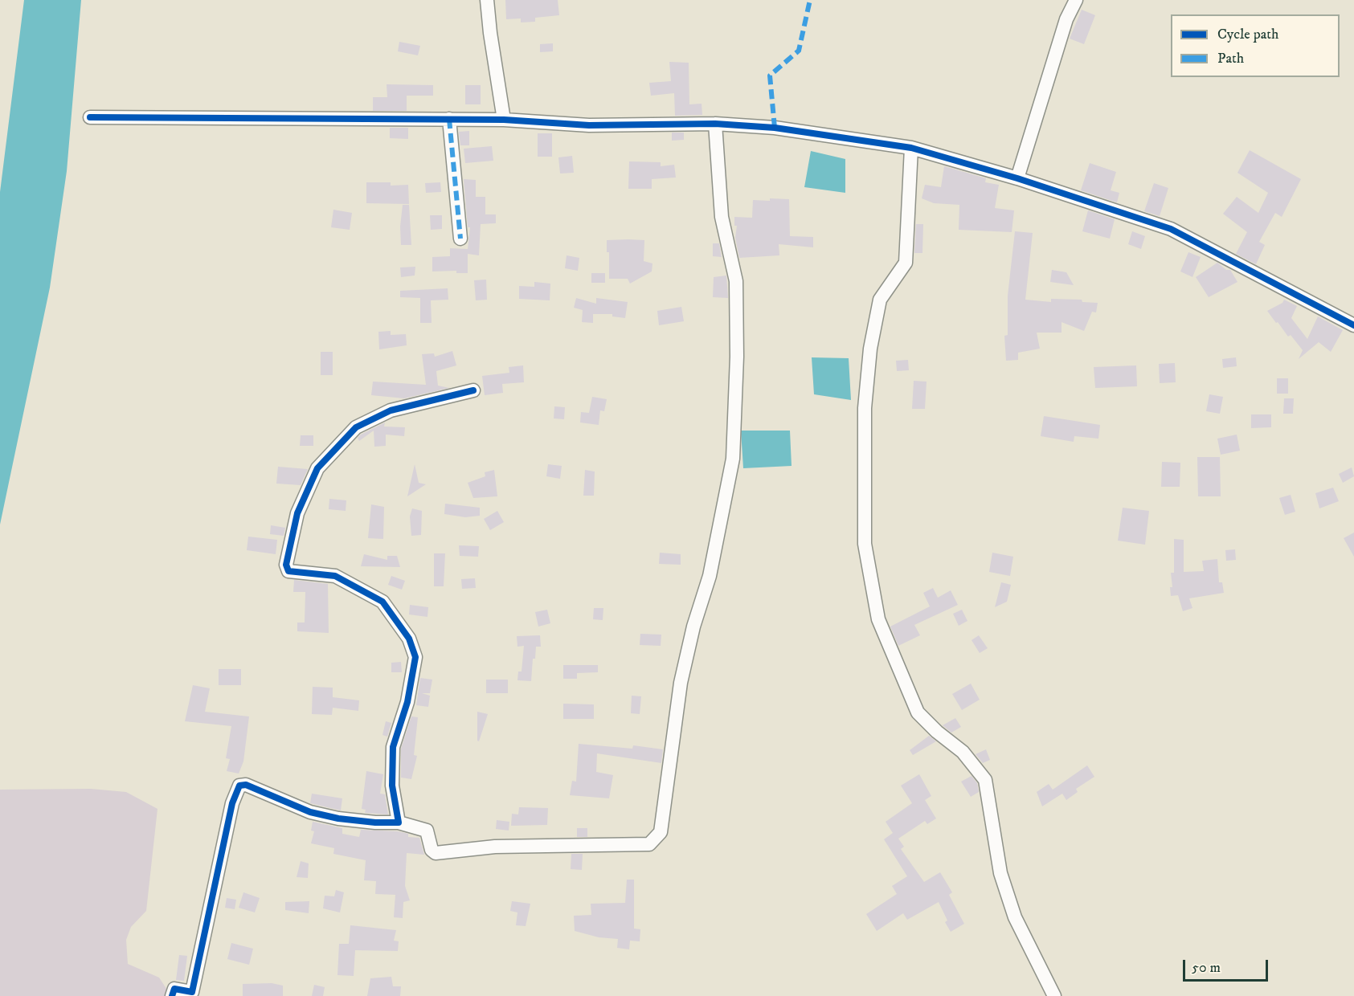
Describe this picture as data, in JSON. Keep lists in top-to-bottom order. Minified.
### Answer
{"legend":["Cycle path","Path"],"scale_bar":"50 m"}
